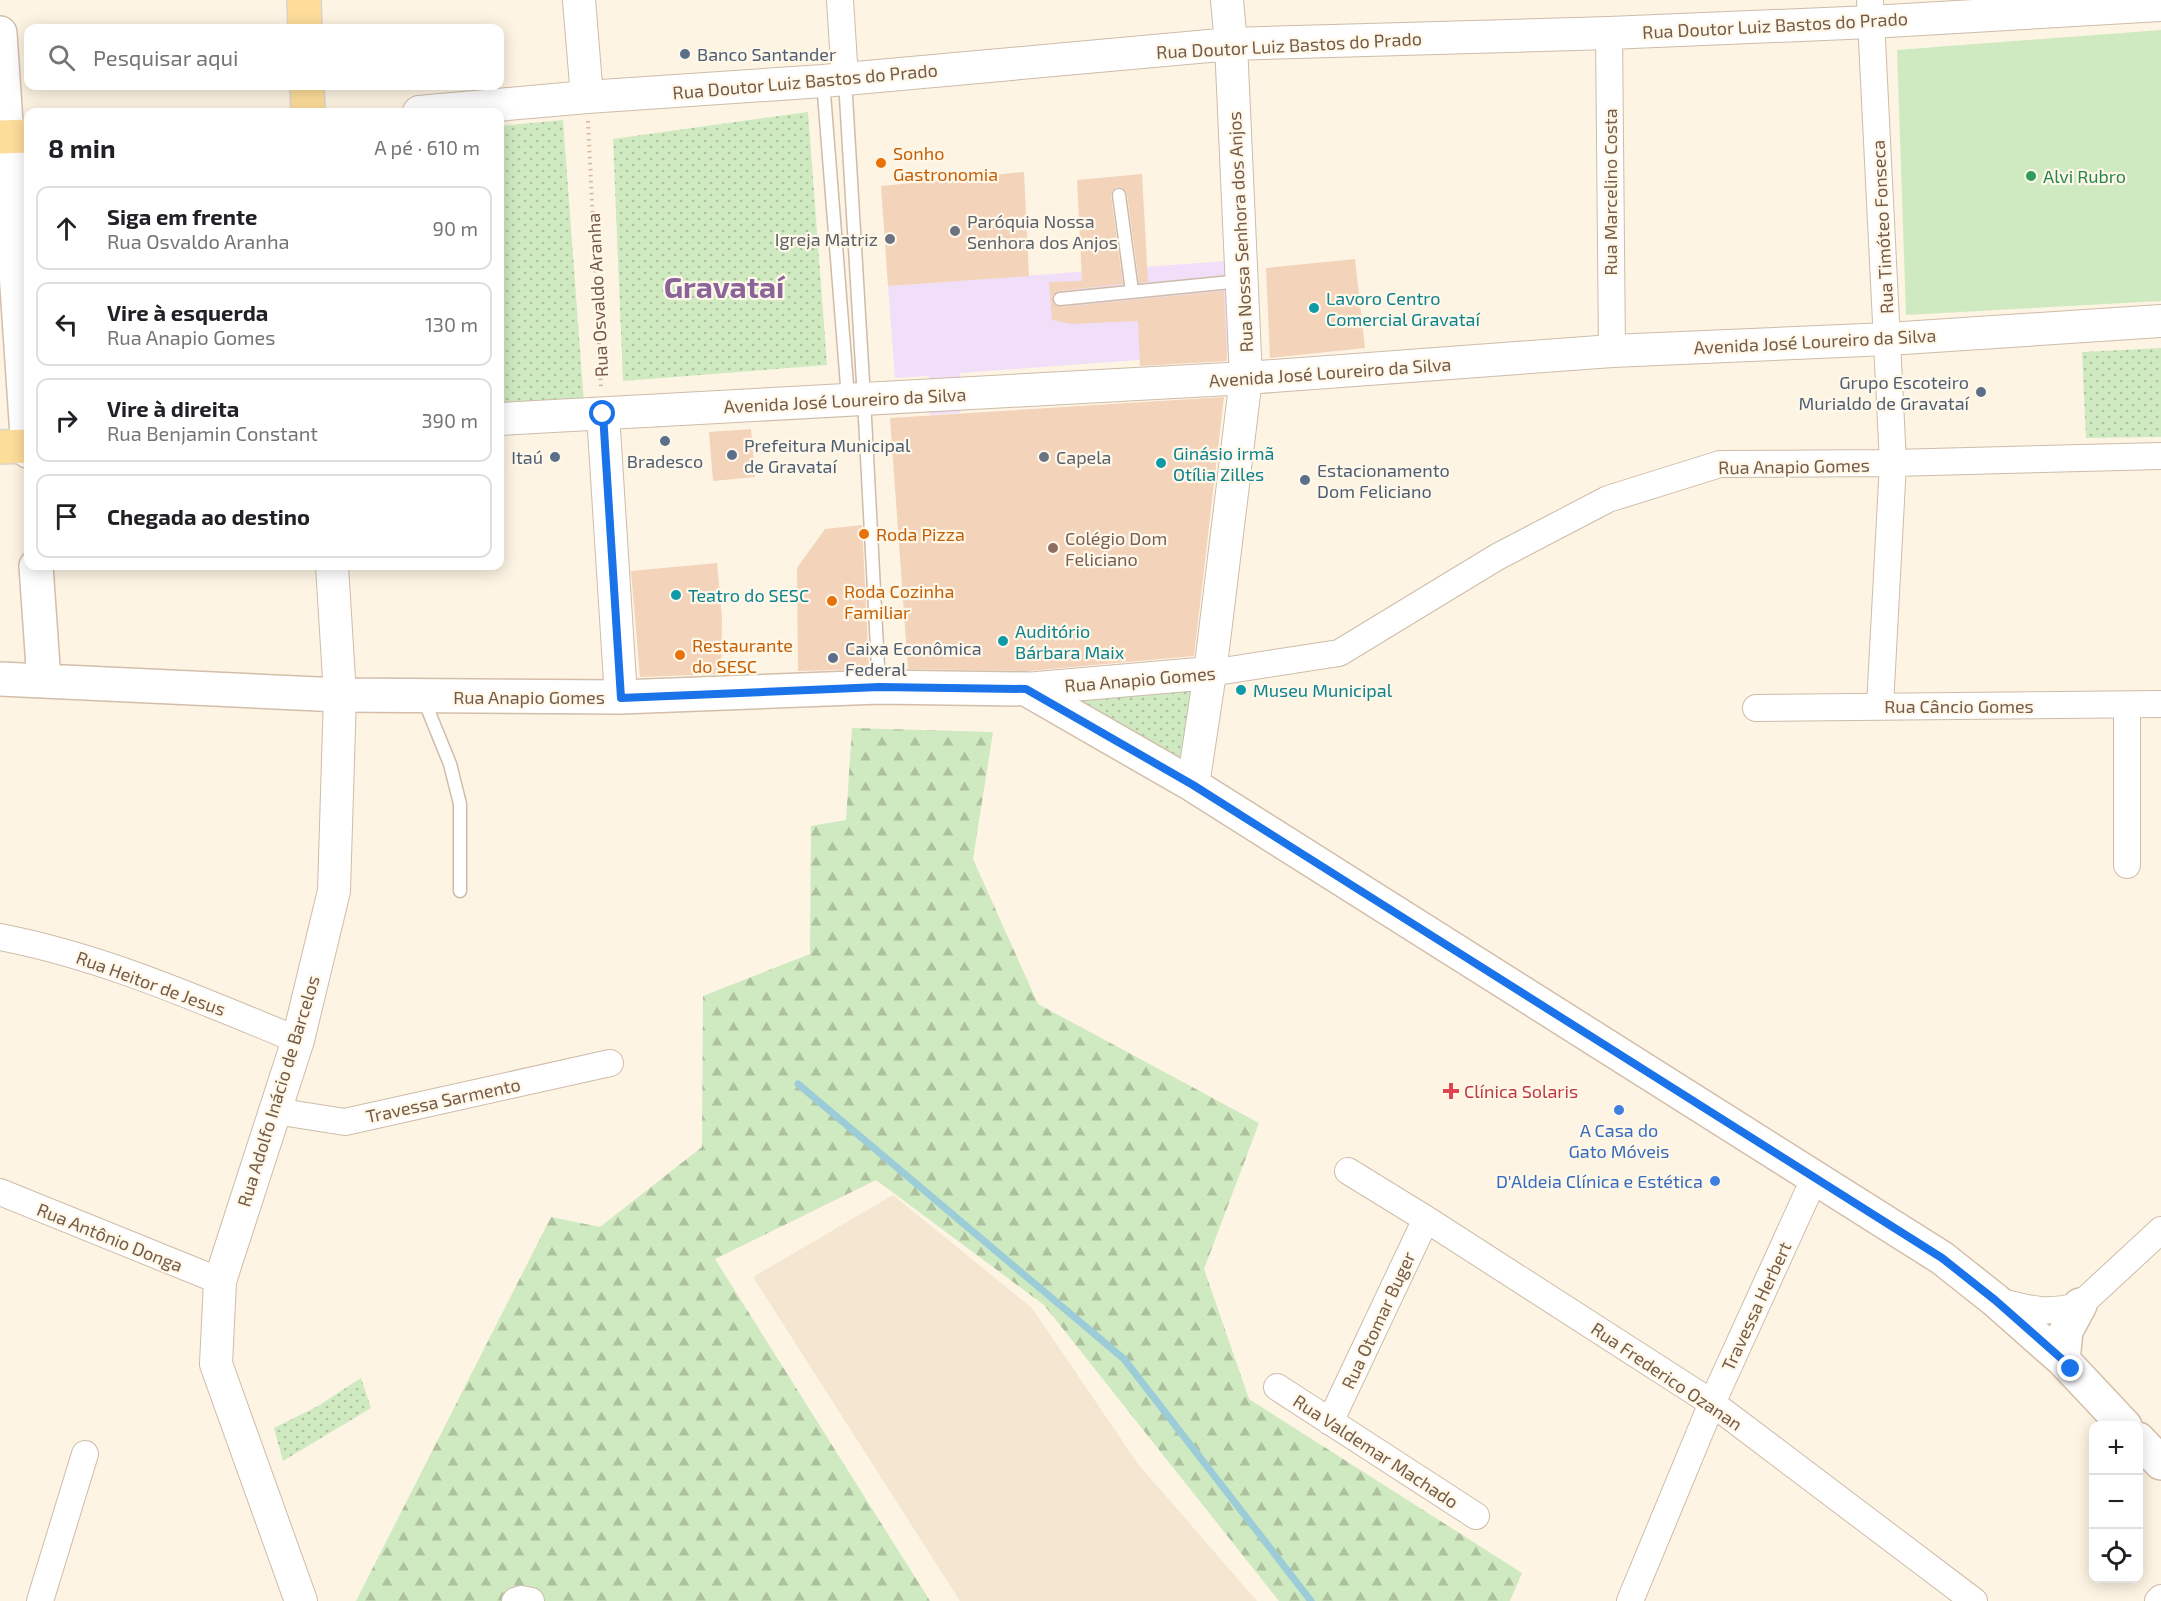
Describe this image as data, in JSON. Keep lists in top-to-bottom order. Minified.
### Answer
{"streets":{"main road":["Rua Anapio Gomes"],"street":["Rua Doutor Luiz Bastos do Prado","Rua Marcelino Costa","Rua Timóteo Fonseca","Rua Nossa Senhora dos Anjos","Avenida José Loureiro da Silva","Rua Câncio Gomes","Rua Heitor de Jesus","Rua Adolfo Inácio de Barcelos","Travessa Sarmento","Rua Antônio Donga","Travessa Herbert","Rua Otomar Buger","Rua Frederico Ozanan","Rua Valdemar Machado"],"path":["Rua Osvaldo Aranha"]},"crossings":[["Rua Doutor Luiz Bastos do Prado","Rua Marcelino Costa"],["Rua Doutor Luiz Bastos do Prado","Rua Timóteo Fonseca"],["Rua Doutor Luiz Bastos do Prado","Rua Nossa Senhora dos Anjos"],["Rua Doutor Luiz Bastos do Prado","Rua Osvaldo Aranha"],["Rua Marcelino Costa","Avenida José Loureiro da Silva"],["Rua Timóteo Fonseca","Avenida José Loureiro da Silva"],["Rua Timóteo Fonseca","Rua Anapio Gomes"],["Rua Timóteo Fonseca","Rua Câncio Gomes"],["Rua Nossa Senhora dos Anjos","Avenida José Loureiro da Silva"],["Rua Nossa Senhora dos Anjos","Rua Anapio Gomes"],["Rua Osvaldo Aranha","Avenida José Loureiro da Silva"],["Rua Anapio Gomes","Rua Adolfo Inácio de Barcelos"],["Rua Heitor de Jesus","Rua Adolfo Inácio de Barcelos"],["Rua Adolfo Inácio de Barcelos","Travessa Sarmento"],["Rua Adolfo Inácio de Barcelos","Rua Antônio Donga"],["Travessa Herbert","Rua Frederico Ozanan"],["Rua Otomar Buger","Rua Frederico Ozanan"],["Rua Otomar Buger","Rua Valdemar Machado"]],"districts":["Gravataí"],"places":{"other":["Banco Santander","Sonho Gastronomia","Alvi Rubro","Paróquia Nossa Senhora dos Anjos","Igreja Matriz","Lavoro Centro Comercial Gravataí","Grupo Escoteiro Murialdo de Gravataí","Bradesco","Prefeitura Municipal de Gravataí","Itaú","Capela","Ginásio irmã Otília Zilles","Estacionamento Dom Feliciano","Roda Pizza","Colégio Dom Feliciano","Teatro do SESC","Roda Cozinha Familiar","Auditório Bárbara Maix","Restaurante do SESC","Caixa Econômica Federal","Museu Municipal","A Casa do Gato Móveis","D'Aldeia Clínica e Estética"],"health":["Clínica Solaris"]},"page":{"search":"Pesquisar aqui","heading":["8 min","A pé · 610 m"],"list":[["Siga em frente","Rua Osvaldo Aranha","90 m"],["Vire à esquerda","Rua Anapio Gomes","130 m"],["Vire à direita","Rua Benjamin Constant","390 m"],"Chegada ao destino"],"map_buttons":["+","−"]}}
